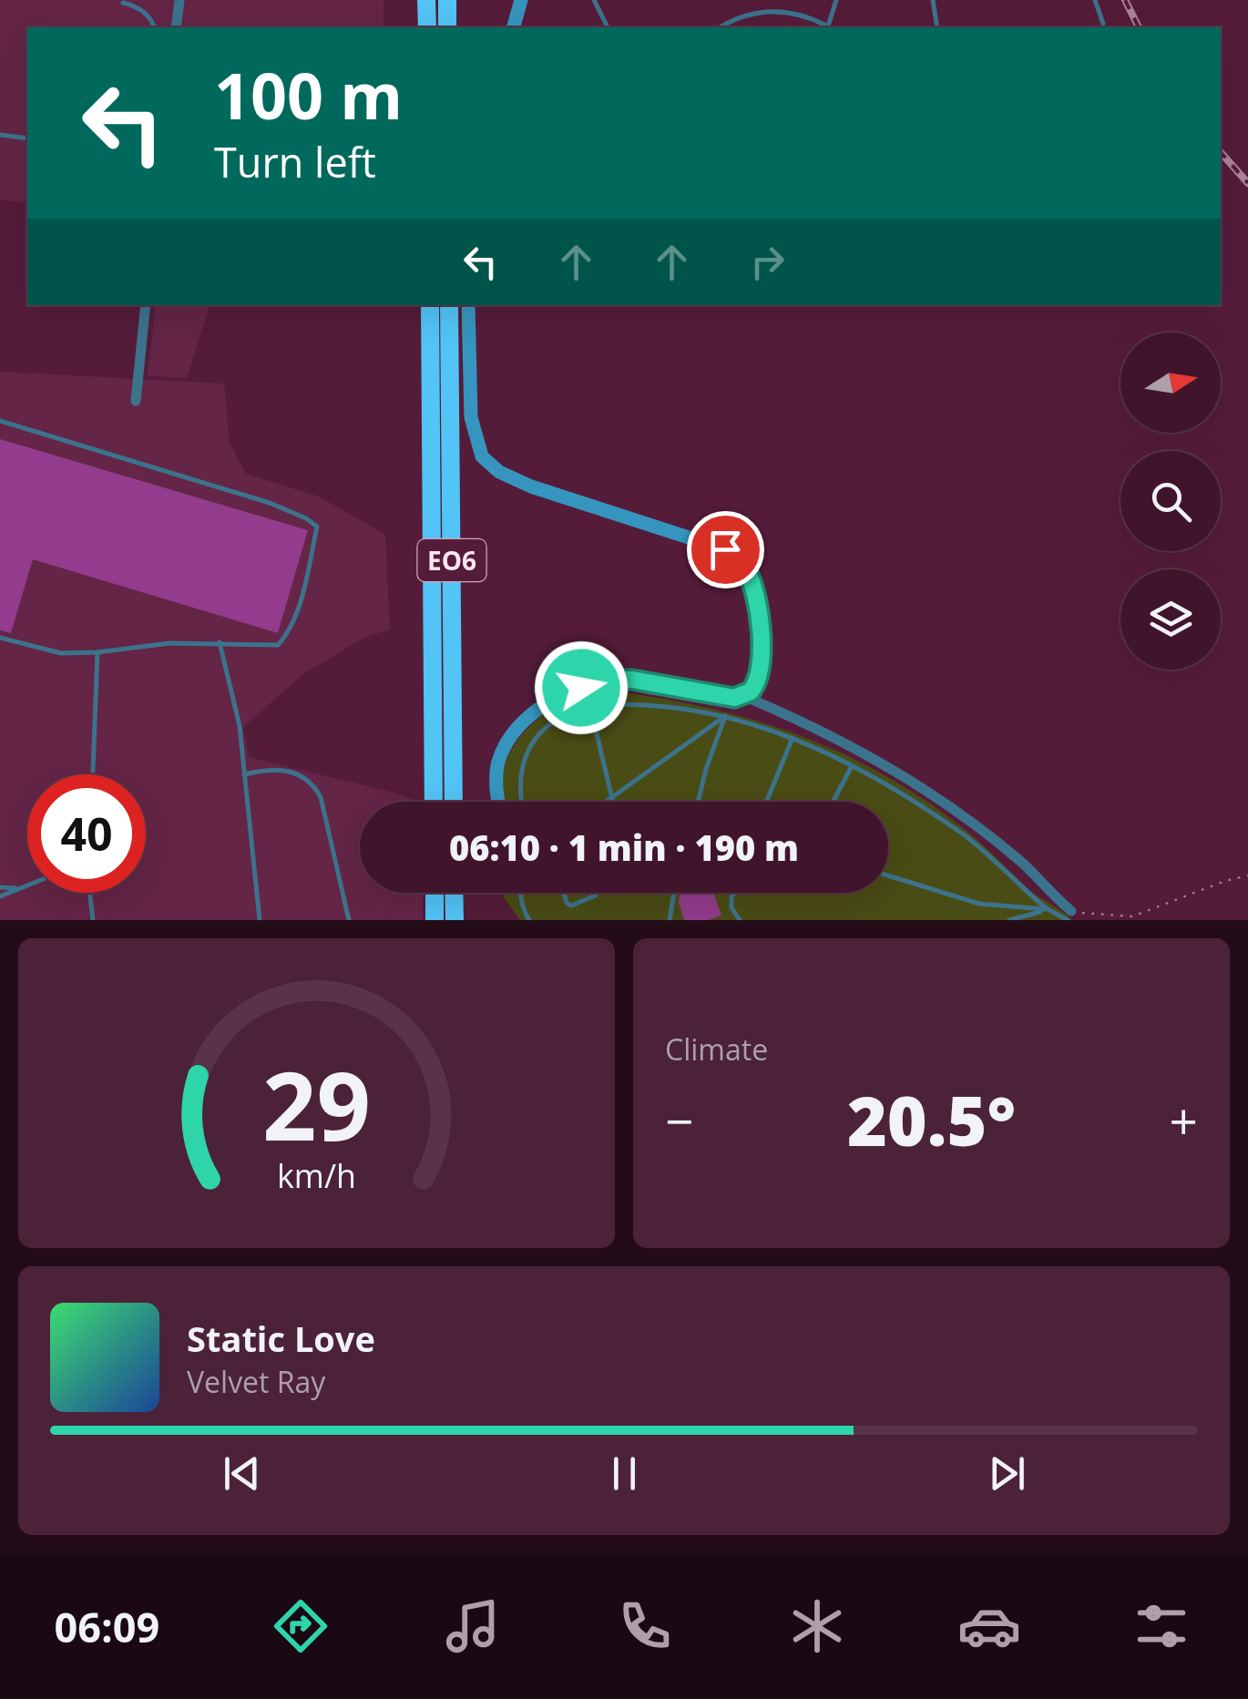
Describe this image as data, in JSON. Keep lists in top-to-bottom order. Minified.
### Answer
{"streets":{"highway":["ΕΟ6"]},"north":"right","page":{"turn":["100 m","Turn left"],"limit":"40","trip":"06:10 · 1 min · 190 m","tile":"Climate","heat":["−","20.5°","+"],"song":["Static Love","Velvet Ray"],"tabs":"06:09","gauge":["29","km/h"]}}
